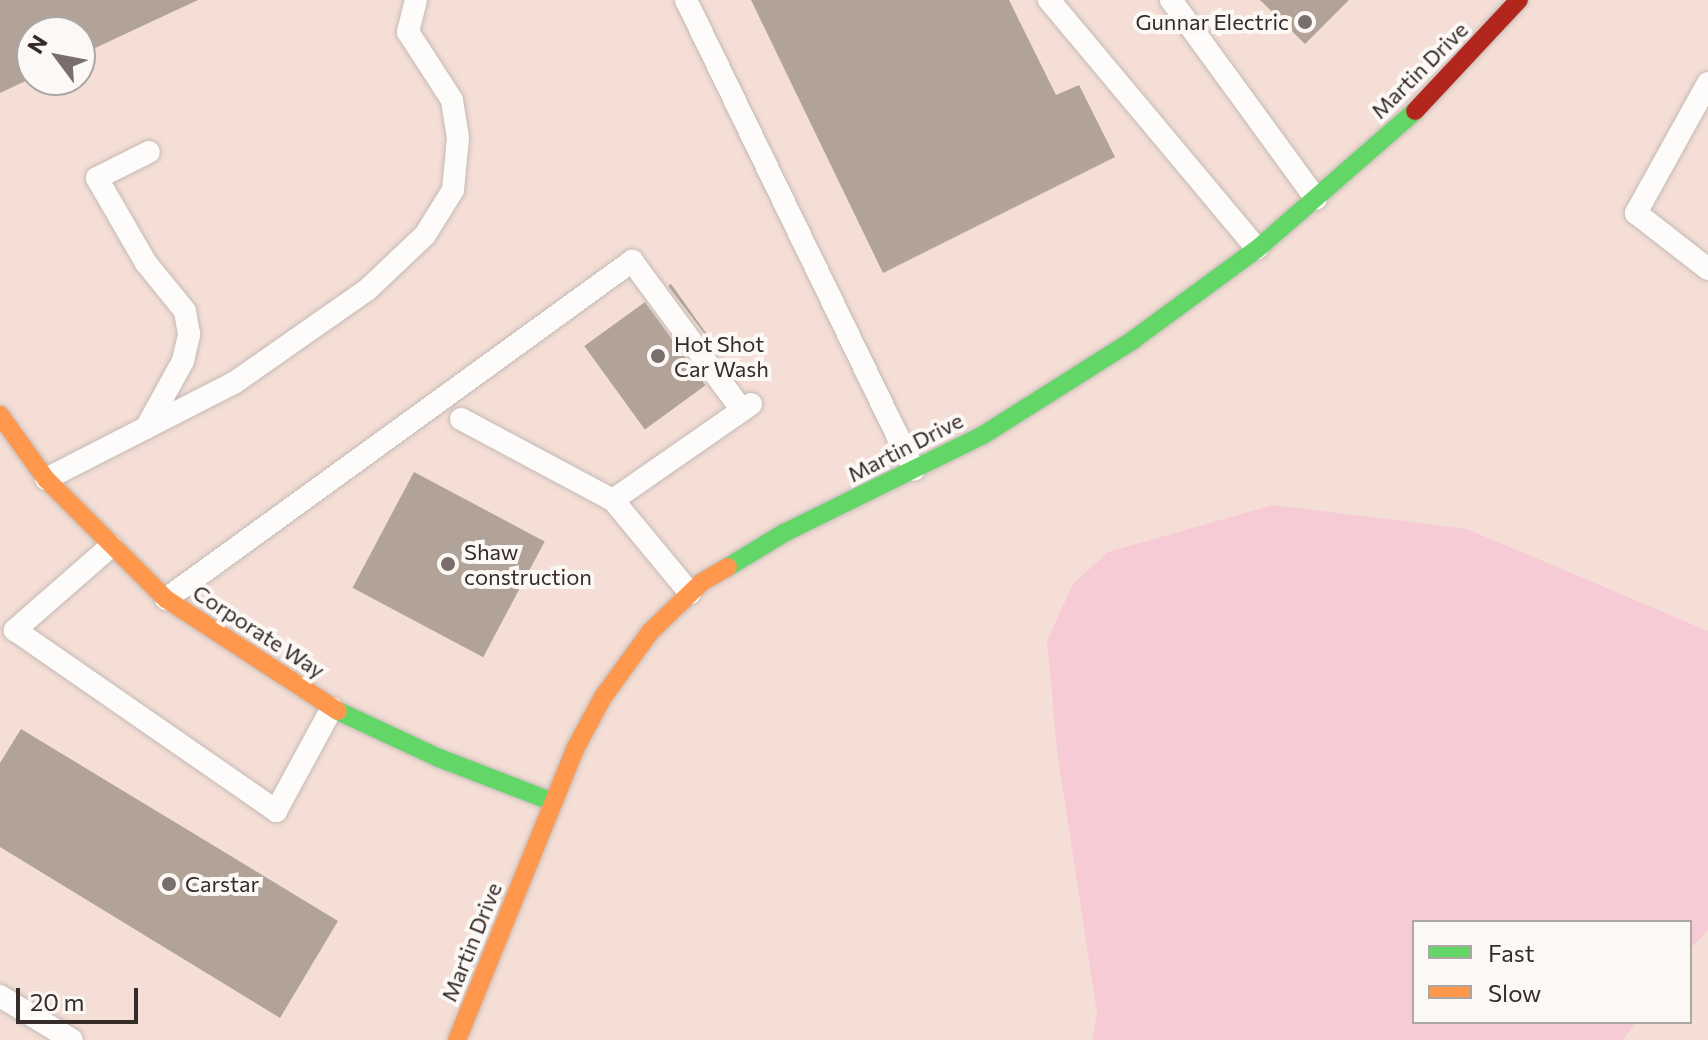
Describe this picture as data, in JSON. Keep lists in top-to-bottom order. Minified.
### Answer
{"streets":{"street":["Martin Drive","Corporate Way"]},"crossings":[["Martin Drive","Corporate Way"]],"places":["Gunnar Electric","Hot Shot Car Wash","Shaw construction","Carstar"],"legend":["Fast","Slow"],"scale_bar":"20 m","north":"top left"}
